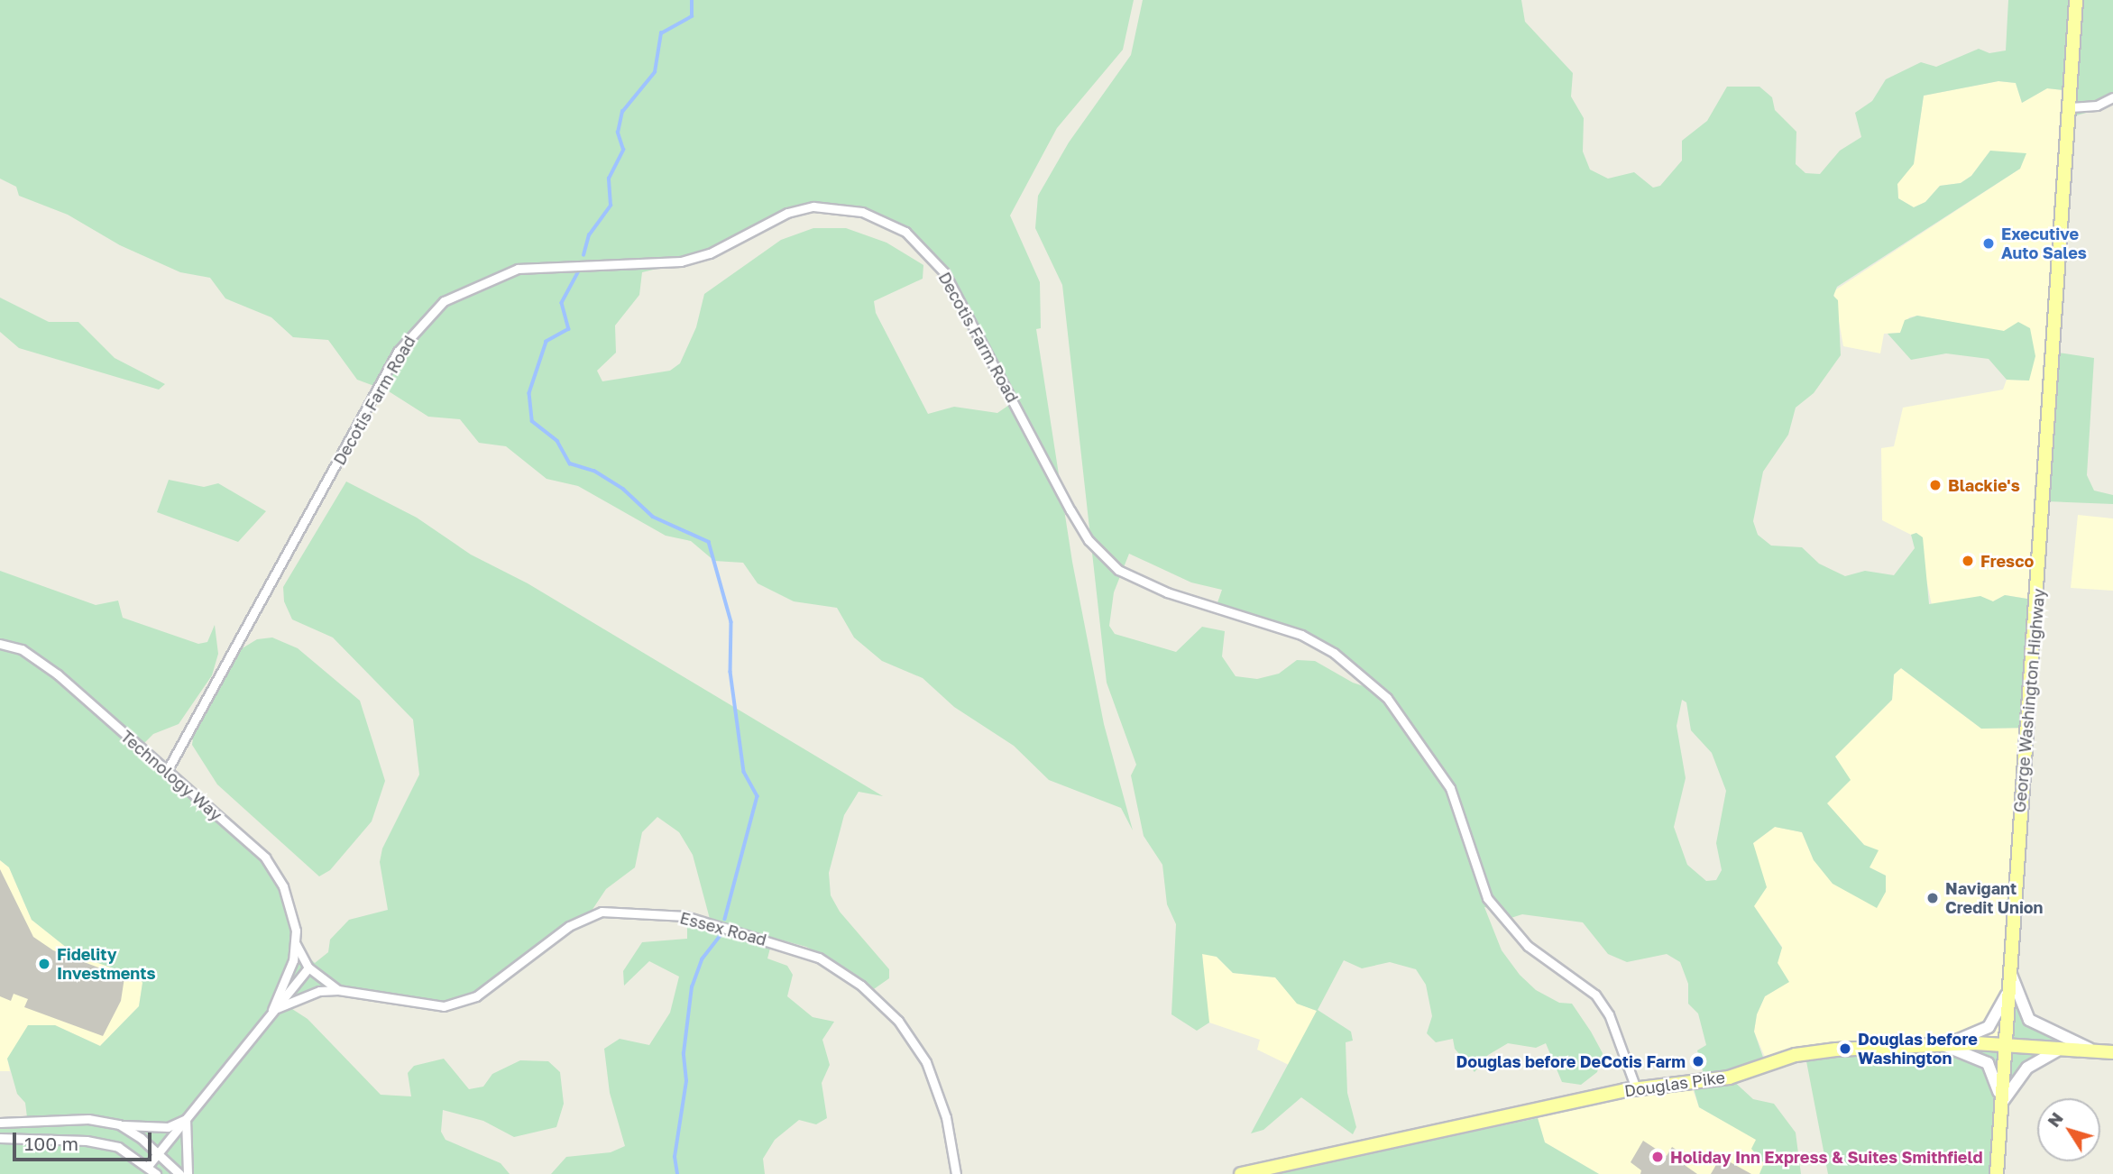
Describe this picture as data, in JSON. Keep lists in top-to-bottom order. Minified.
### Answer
{"streets":{"main road":["George Washington Highway","Douglas Pike"],"street":["Decotis Farm Road","Technology Way","Essex Road"]},"crossings":[["Decotis Farm Road","Technology Way"],["Decotis Farm Road","Douglas Pike"],["George Washington Highway","Douglas Pike"],["Technology Way","Essex Road"]],"places":["Executive Auto Sales","Blackie's","Fresco","Navigant Credit Union","Fidelity Investments","Douglas before Washington","Douglas before DeCotis Farm","Holiday Inn Express & Suites Smithfield"],"scale_bar":"100 m","north":"top left"}
